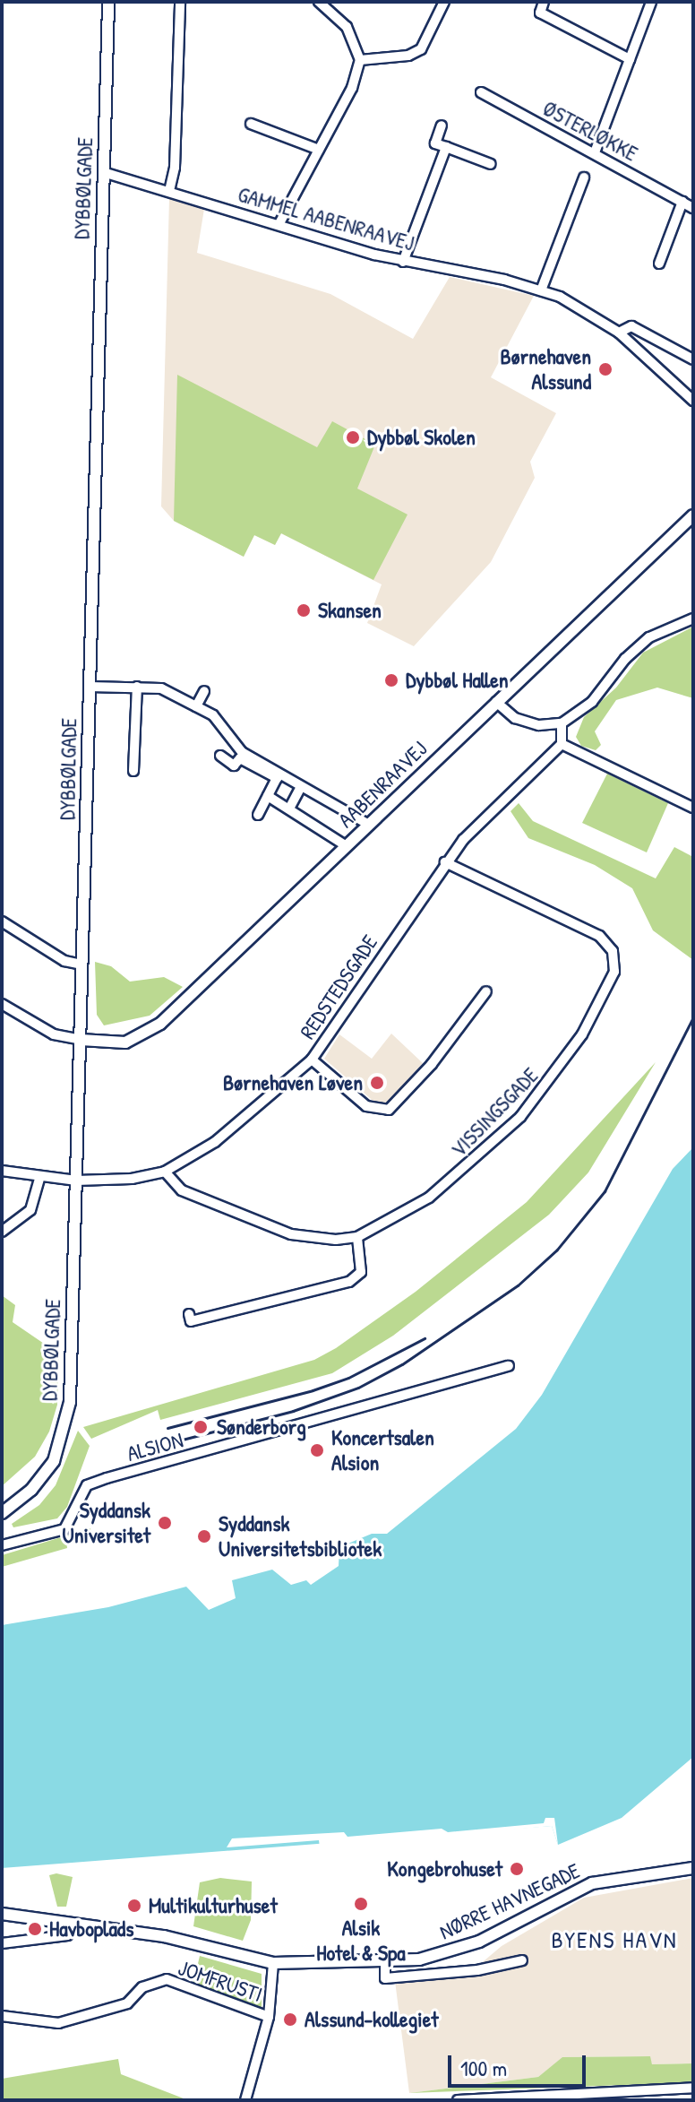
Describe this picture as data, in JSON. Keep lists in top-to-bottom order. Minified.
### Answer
{"streets":{"street":["ØSTERLØKKE","DYBBØLGADE","GAMMEL AABENRAAVEJ","AABENRAAVEJ","REDSTEDSGADE","VISSINGSGADE","ALSION","NØRRE HAVNEGADE","JOMFRUSTI"]},"crossings":[["DYBBØLGADE","GAMMEL AABENRAAVEJ"],["DYBBØLGADE","AABENRAAVEJ"],["DYBBØLGADE","REDSTEDSGADE"],["REDSTEDSGADE","VISSINGSGADE"]],"districts":["BYENS HAVN"],"places":["Børnehaven Alssund","Dybbøl Skolen","Skansen","Dybbøl Hallen","Børnehaven Løven","Sønderborg","Koncertsalen Alsion","Syddansk Universitet","Syddansk Universitetsbibliotek","Kongebrohuset","Alsik Hotel & Spa","Multikulturhuset","Havboplads","Alssund-kollegiet"],"scale_bar":"100 m"}
